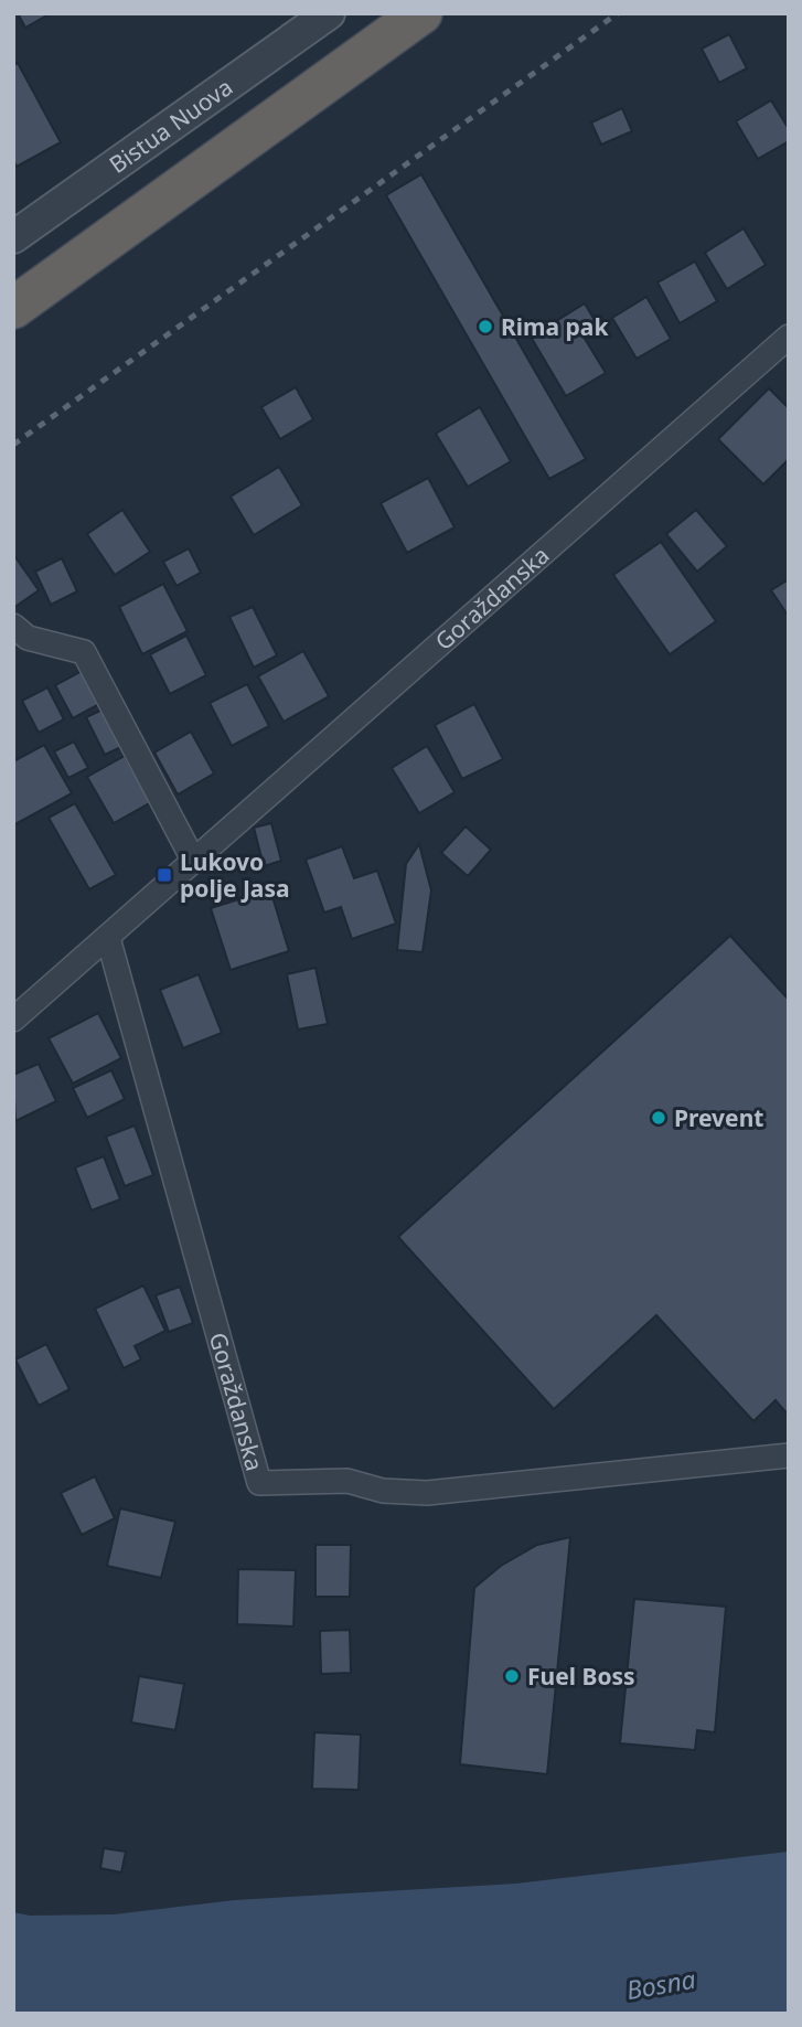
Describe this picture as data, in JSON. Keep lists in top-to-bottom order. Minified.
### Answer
{"streets":{"street":["Bistua Nuova","Goraždanska"]},"water":["Bosna"],"places":{"other":["Rima pak","Prevent","Fuel Boss"],"transit":["Lukovo polje Jasa"]}}
